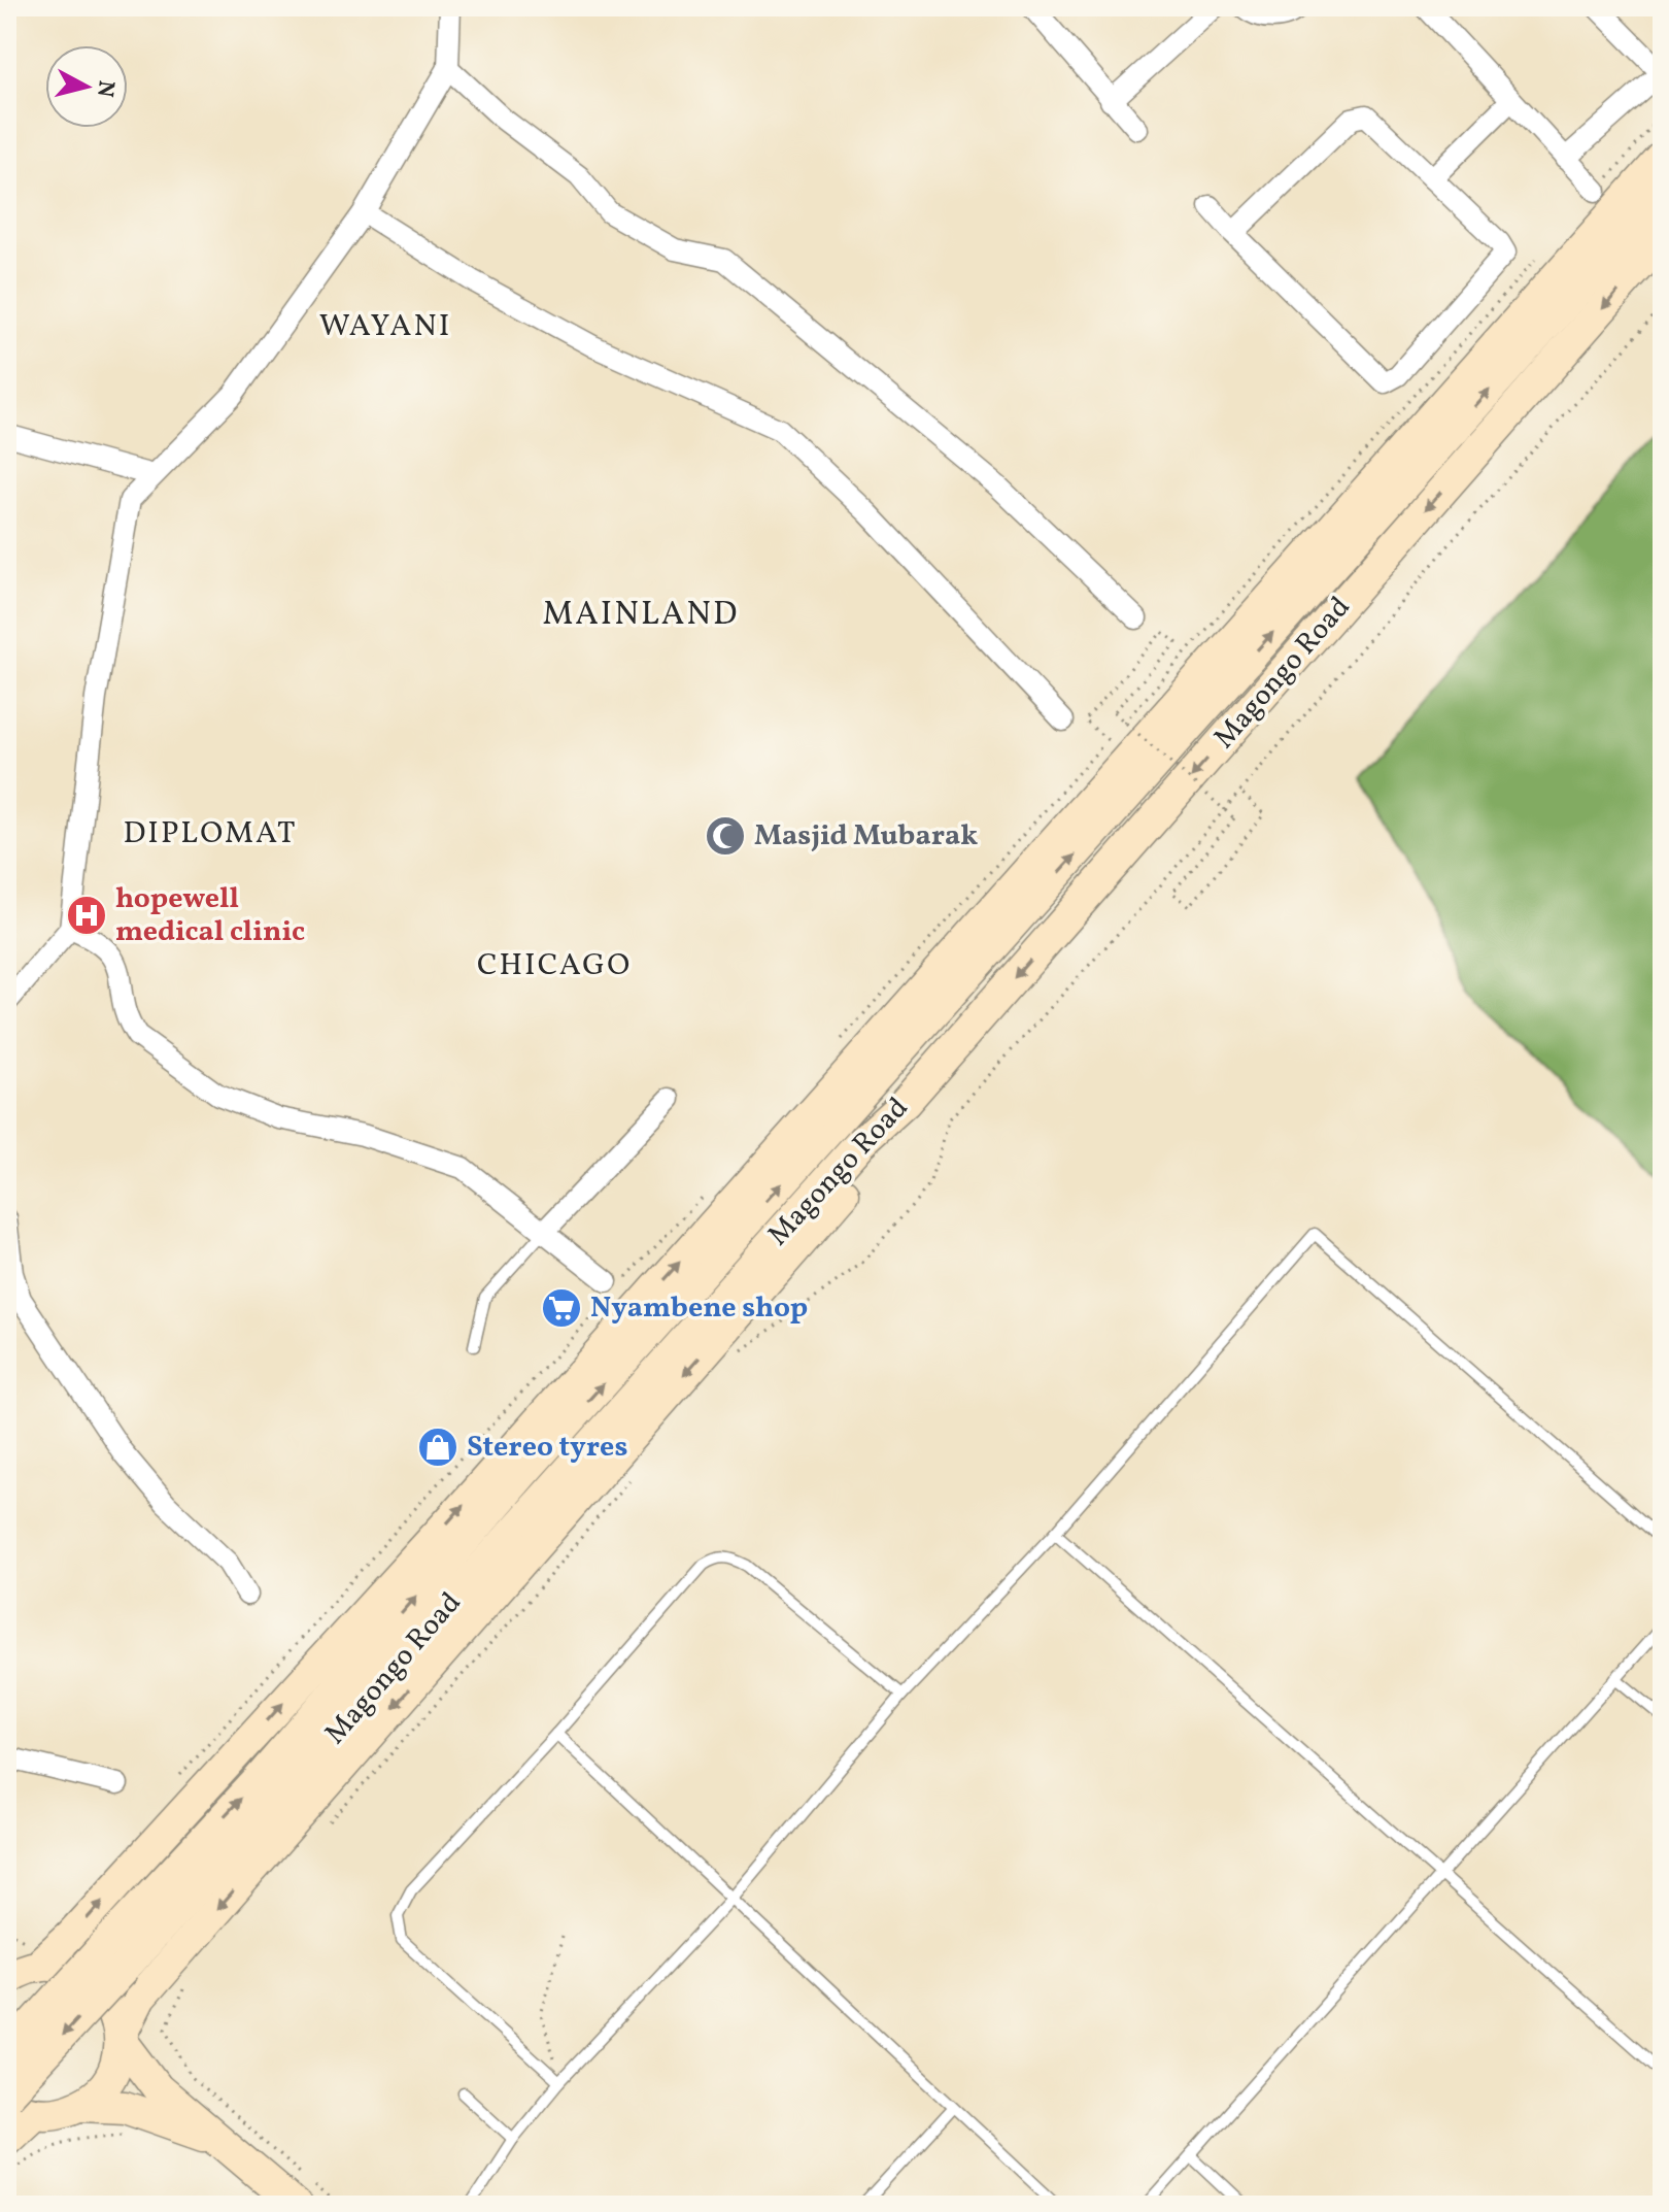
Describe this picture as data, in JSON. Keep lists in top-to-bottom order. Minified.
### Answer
{"streets":{"main road":["Magongo Road"]},"districts":["WAYANI","MAINLAND","DIPLOMAT","CHICAGO"],"places":{"mosque":["Masjid Mubarak"],"hospital":["hopewell medical clinic"],"supermarket":["Nyambene shop"],"shop":["Stereo tyres"]},"north":"right"}
